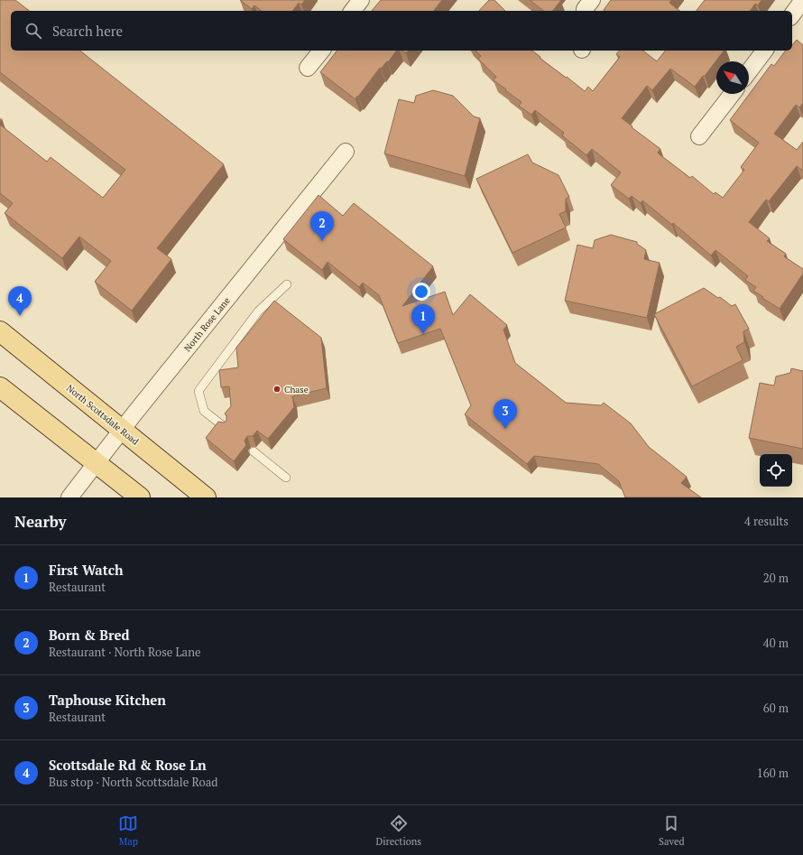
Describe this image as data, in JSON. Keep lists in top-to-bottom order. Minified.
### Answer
{"streets":{"main road":["North Scottsdale Road"],"street":["North Rose Lane"]},"crossings":[["North Rose Lane","North Scottsdale Road"]],"places":["Chase"],"north":"top left","page":{"search":"Search here","pins":["2","4","1","3"],"heading":["Nearby","4 results"],"list":[{"mark":"1","name":"First Watch","note":"Restaurant","value":"20 m"},{"mark":"2","name":"Born & Bred","note":"Restaurant · North Rose Lane","value":"40 m"},{"mark":"3","name":"Taphouse Kitchen","note":"Restaurant","value":"60 m"},{"mark":"4","name":"Scottsdale Rd & Rose Ln","note":"Bus stop · North Scottsdale Road","value":"160 m"}],"nav":["Map","Directions","Saved"]}}
